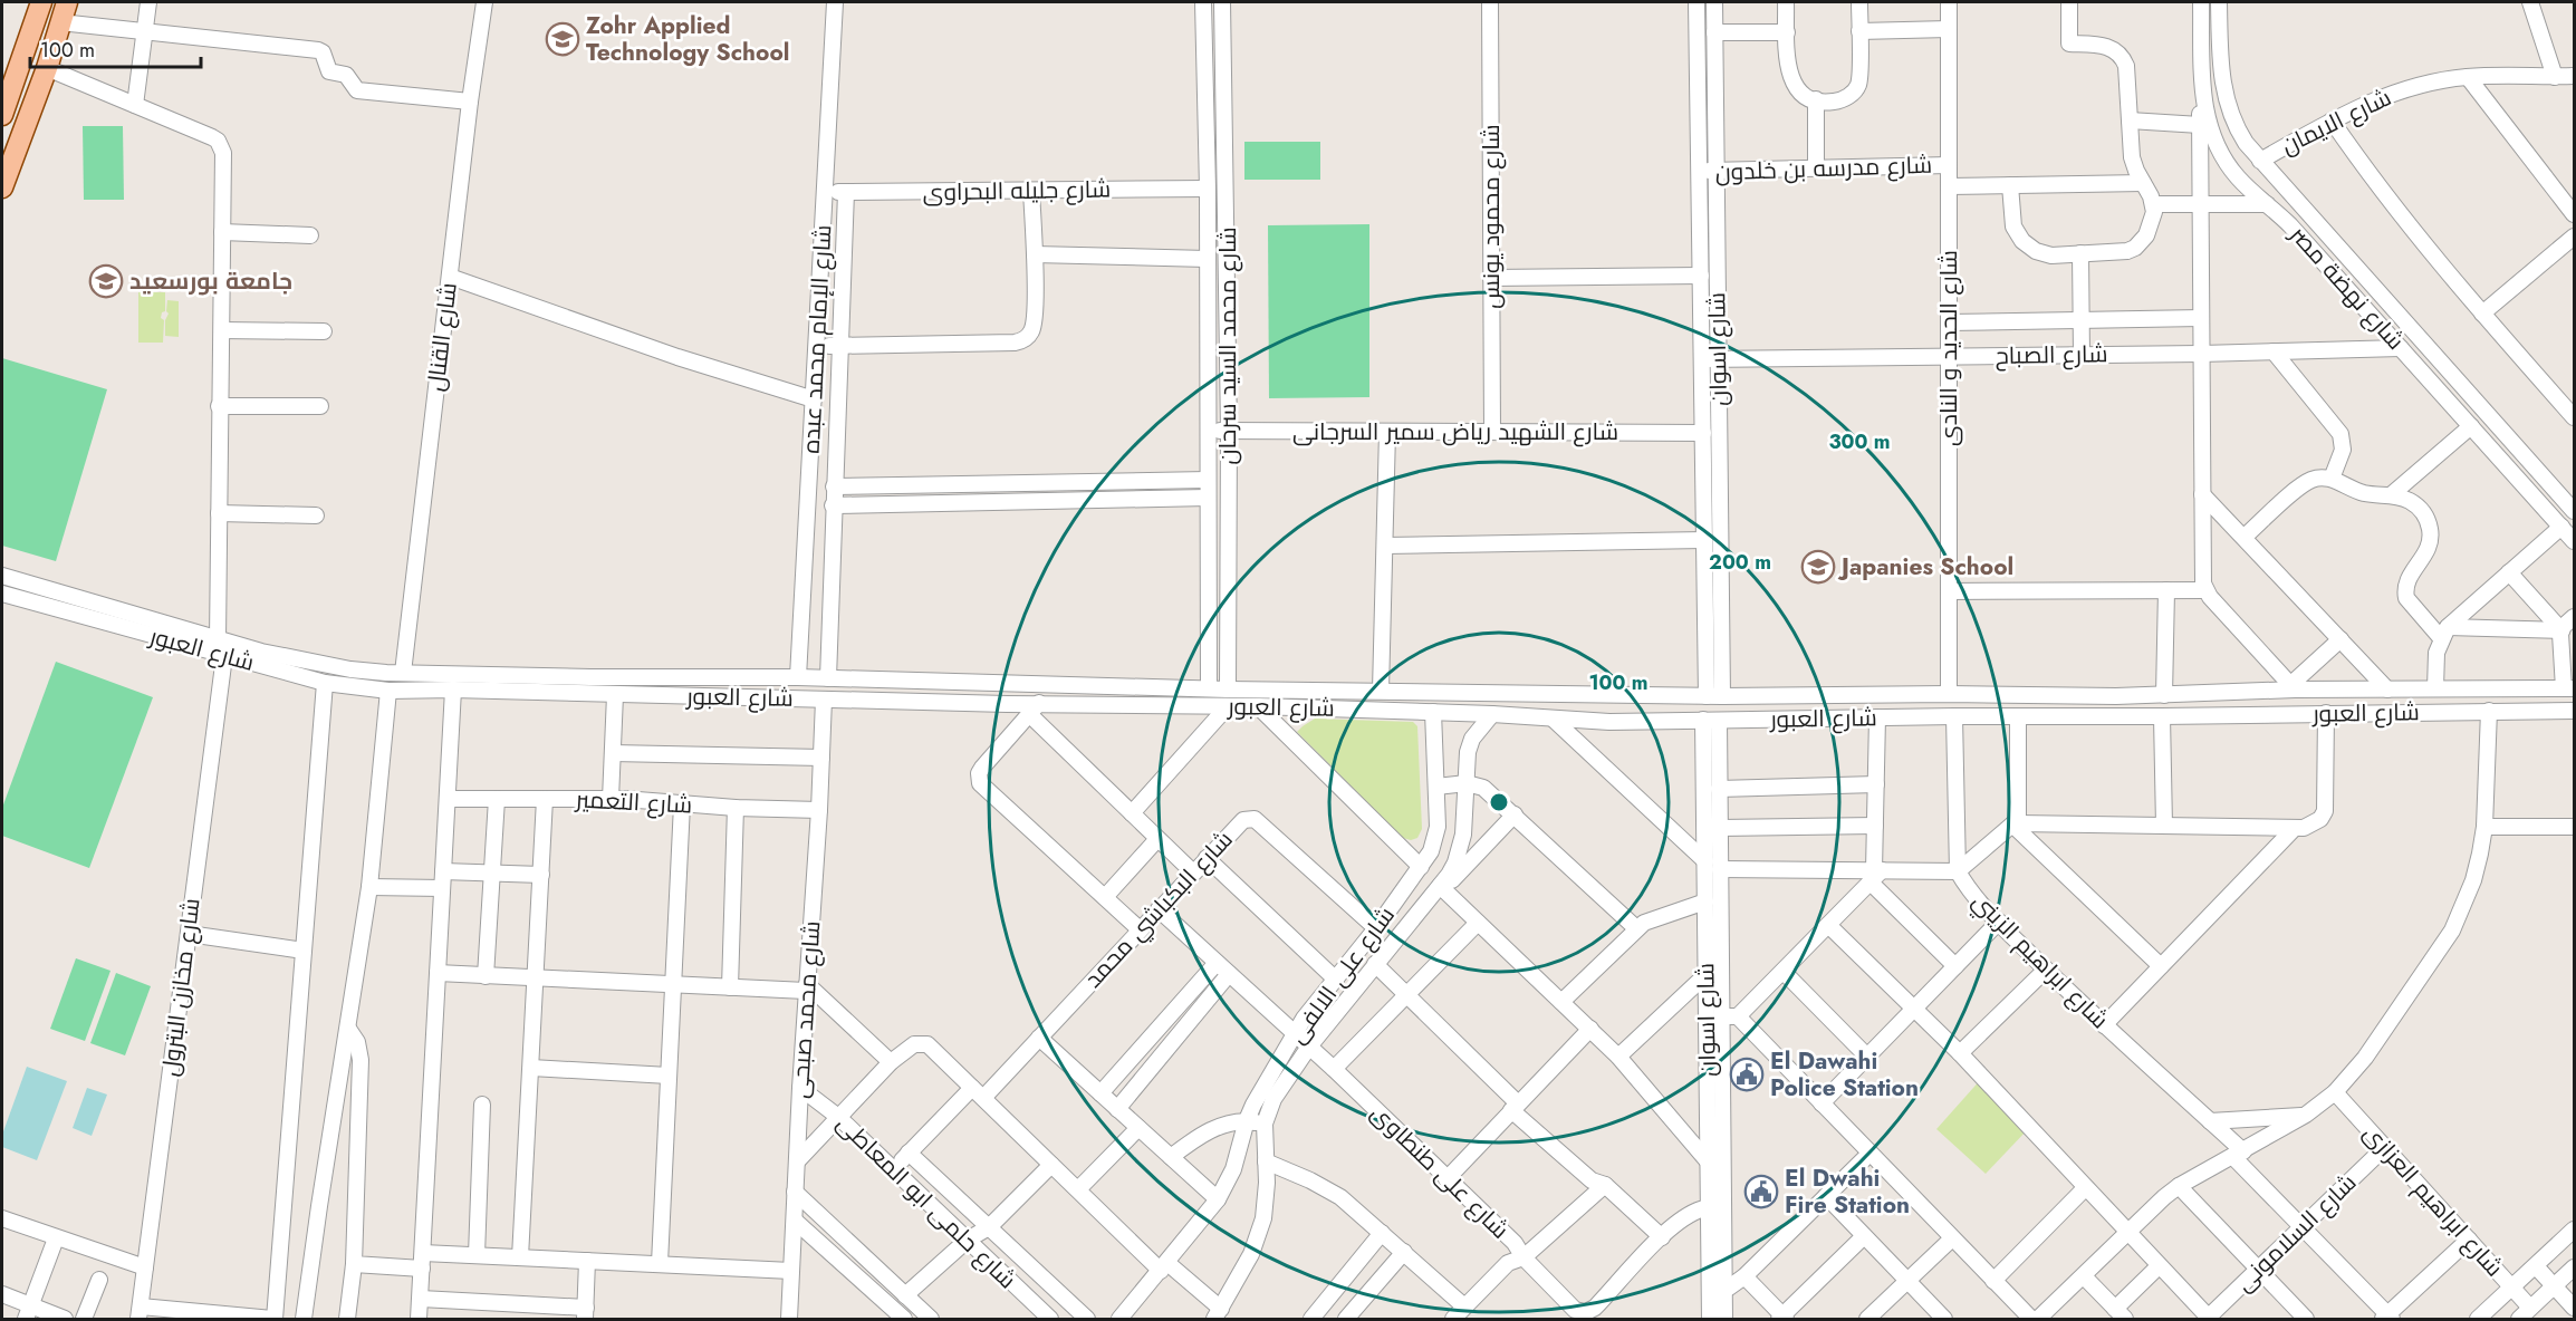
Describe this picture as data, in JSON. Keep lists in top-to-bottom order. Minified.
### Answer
{"streets":{"street":["شارع الايمان","شارع مدرسه بن خلدون","شارع جليله البحراوى","شارع محمود يونس","شارع نهضة مصر","شارع القنال","شارع الإمام محمد عبده","شارع محمد السيد سرحان","شارع الحديد و النادى","شارع اسوان","شارع الصباح","شارع الشهيد رياض سمير السرجانى","شارع العبور","شارع التعمير","شارع البكباشي محمد","شارع ابراهيم الزيني","شارع على الالفى","شارع مخازن البترول","شارع محمد صبحى","شارع على طنطاوى","شارع ابراهيم العزازى","شارع حلمى ابو المعاطى","شارع السلامونى"]},"crossings":[["شارع الايمان","شارع نهضة مصر"],["شارع مدرسه بن خلدون","شارع الحديد و النادى"],["شارع مدرسه بن خلدون","شارع اسوان"],["شارع جليله البحراوى","شارع الإمام محمد عبده"],["شارع جليله البحراوى","شارع محمد السيد سرحان"],["شارع محمود يونس","شارع الشهيد رياض سمير السرجانى"],["شارع نهضة مصر","شارع الصباح"],["شارع القنال","شارع العبور"],["شارع الإمام محمد عبده","شارع العبور"],["شارع محمد السيد سرحان","شارع الشهيد رياض سمير السرجانى"],["شارع محمد السيد سرحان","شارع العبور"],["شارع الحديد و النادى","شارع الصباح"],["شارع الحديد و النادى","شارع العبور"],["شارع اسوان","شارع الصباح"],["شارع اسوان","شارع الشهيد رياض سمير السرجانى"],["شارع اسوان","شارع العبور"],["شارع اسوان","شارع على طنطاوى"],["شارع العبور","شارع ابراهيم الزيني"],["شارع العبور","شارع على الالفى"],["شارع العبور","شارع مخازن البترول"],["شارع العبور","شارع محمد صبحى"],["شارع التعمير","شارع محمد صبحى"],["شارع البكباشي محمد","شارع على الالفى"],["شارع البكباشي محمد","شارع على طنطاوى"],["شارع البكباشي محمد","شارع حلمى ابو المعاطى"],["شارع ابراهيم الزيني","شارع السلامونى"],["شارع على الالفى","شارع على طنطاوى"],["شارع محمد صبحى","شارع حلمى ابو المعاطى"],["شارع ابراهيم العزازى","شارع السلامونى"]],"places":{"school or university":["Zohr Applied Technology School","جامعة بورسعيد","Japanies School"],"public building":["El Dawahi Police Station","El Dwahi Fire Station"]},"scale_bar":"100 m","rings":["300 m","200 m","100 m"]}
